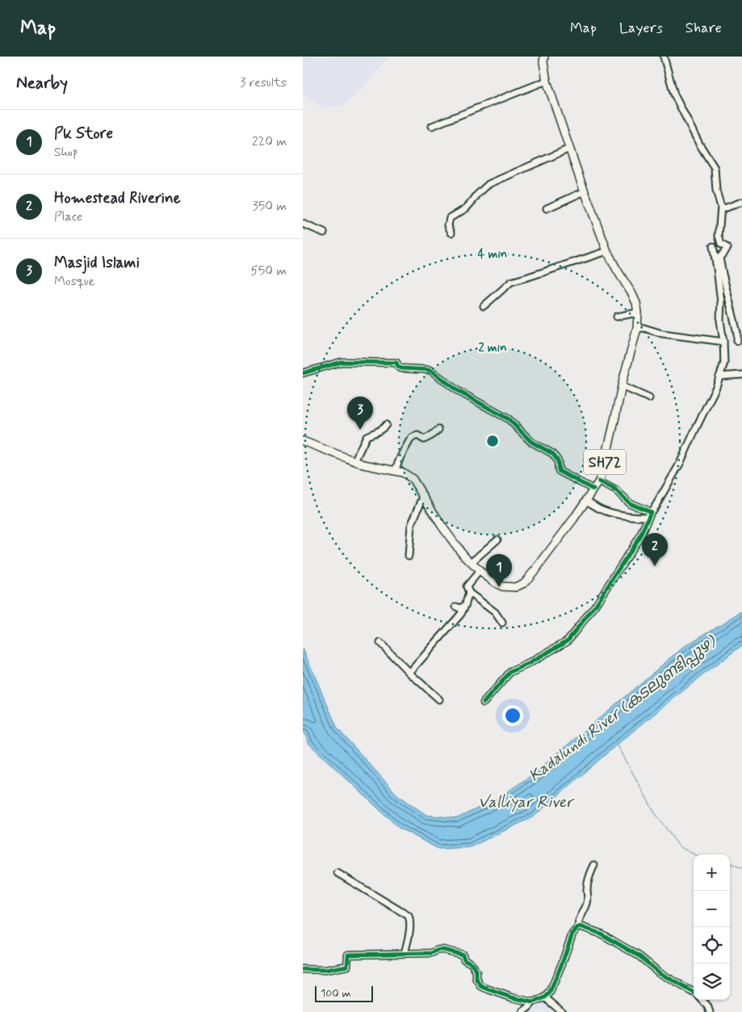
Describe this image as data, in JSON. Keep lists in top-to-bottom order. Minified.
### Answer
{"streets":{"main road":["SH72"]},"water":["Kadalundi River (കടലുണ്ടിപ്പുഴ)","Valliyar River"],"scale_bar":"100 m","page":{"header":"Map","nav":["Map","Layers","Share"],"heading":["Nearby","3 results"],"list":[{"mark":"1","name":"Pk Store","note":"Shop","value":"220 m"},{"mark":"2","name":"Homestead Riverine","note":"Place","value":"350 m"},{"mark":"3","name":"Masjid Islami","note":"Mosque","value":"550 m"}],"pins":["3","2","1"],"map_buttons":["+","−"],"scale":"100 m"},"rings":["4 min","2 min"]}
